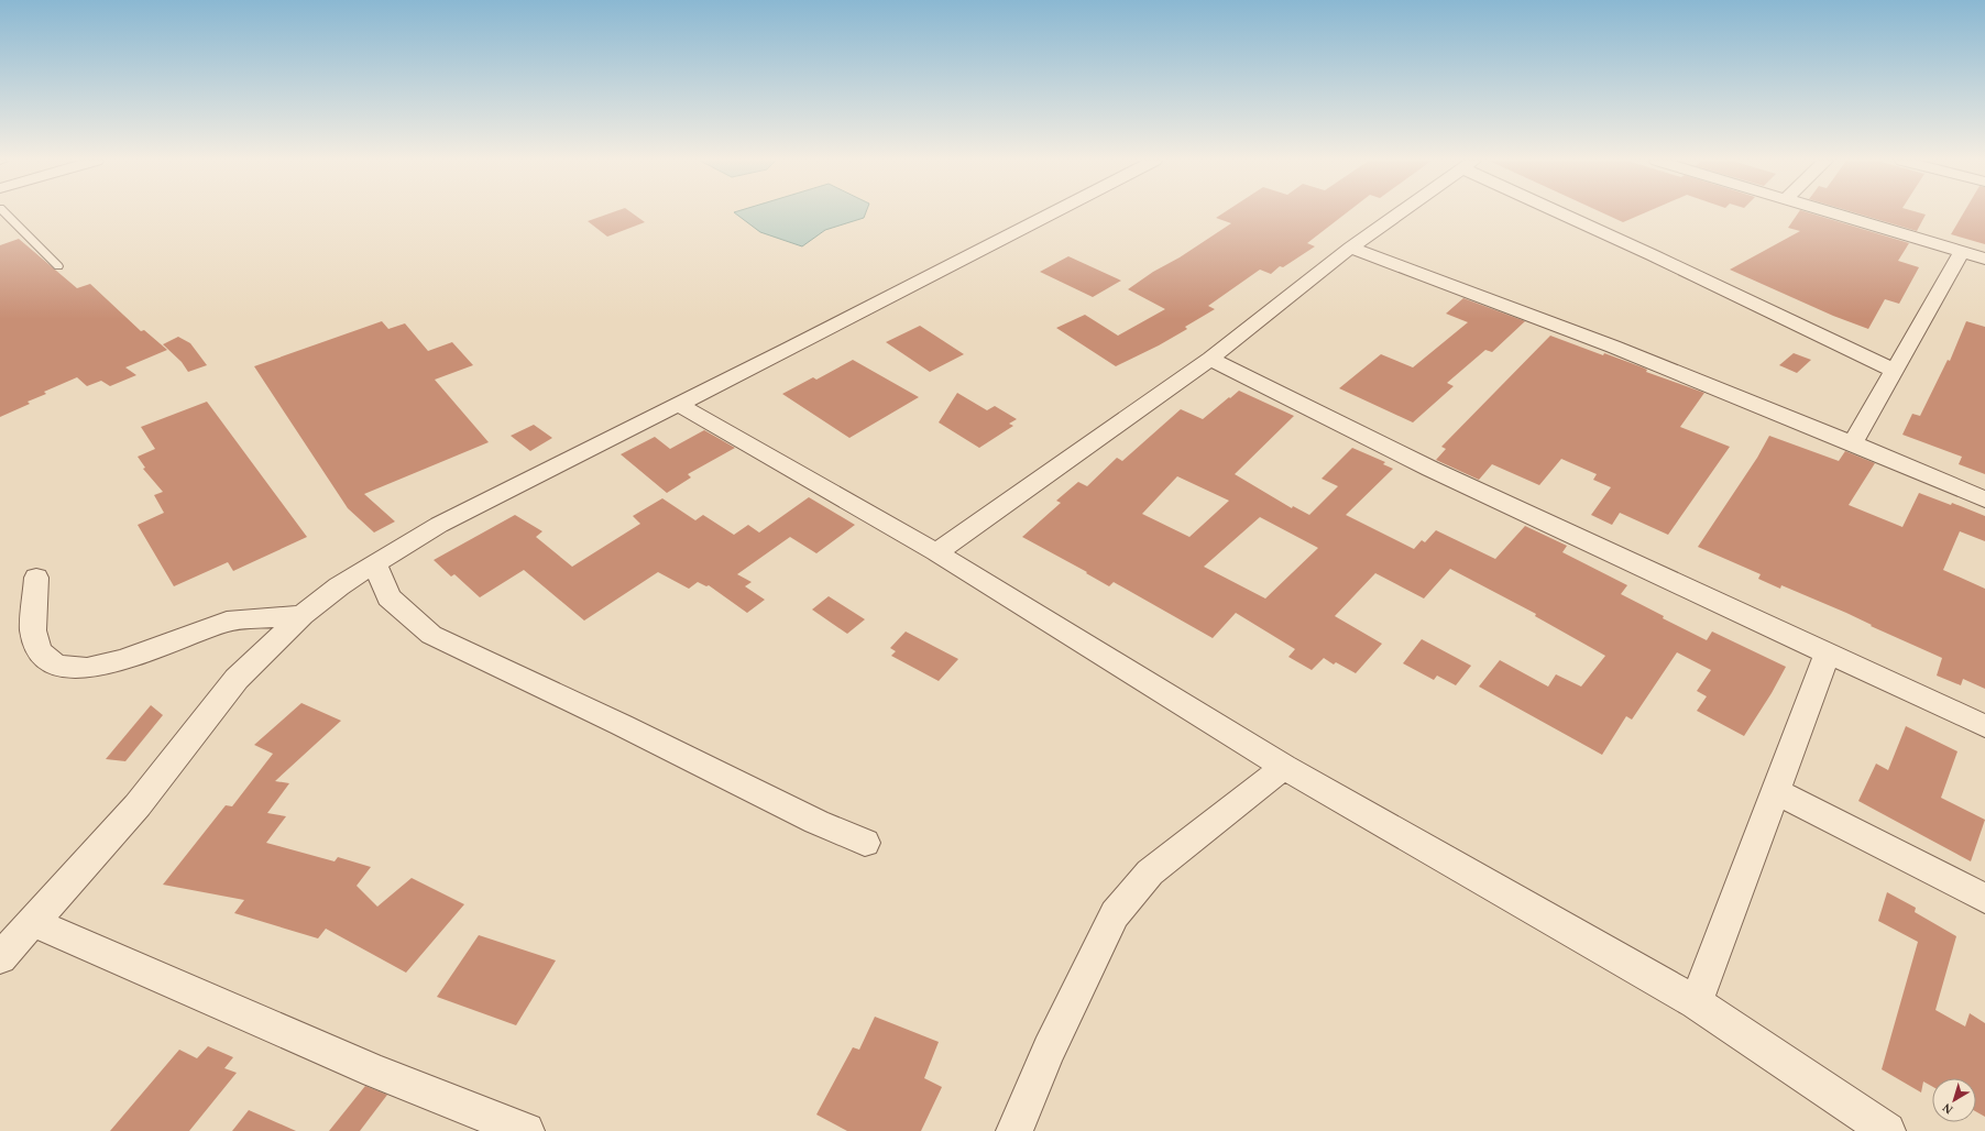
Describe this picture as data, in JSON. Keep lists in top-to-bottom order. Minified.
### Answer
{"north":"bottom left"}
